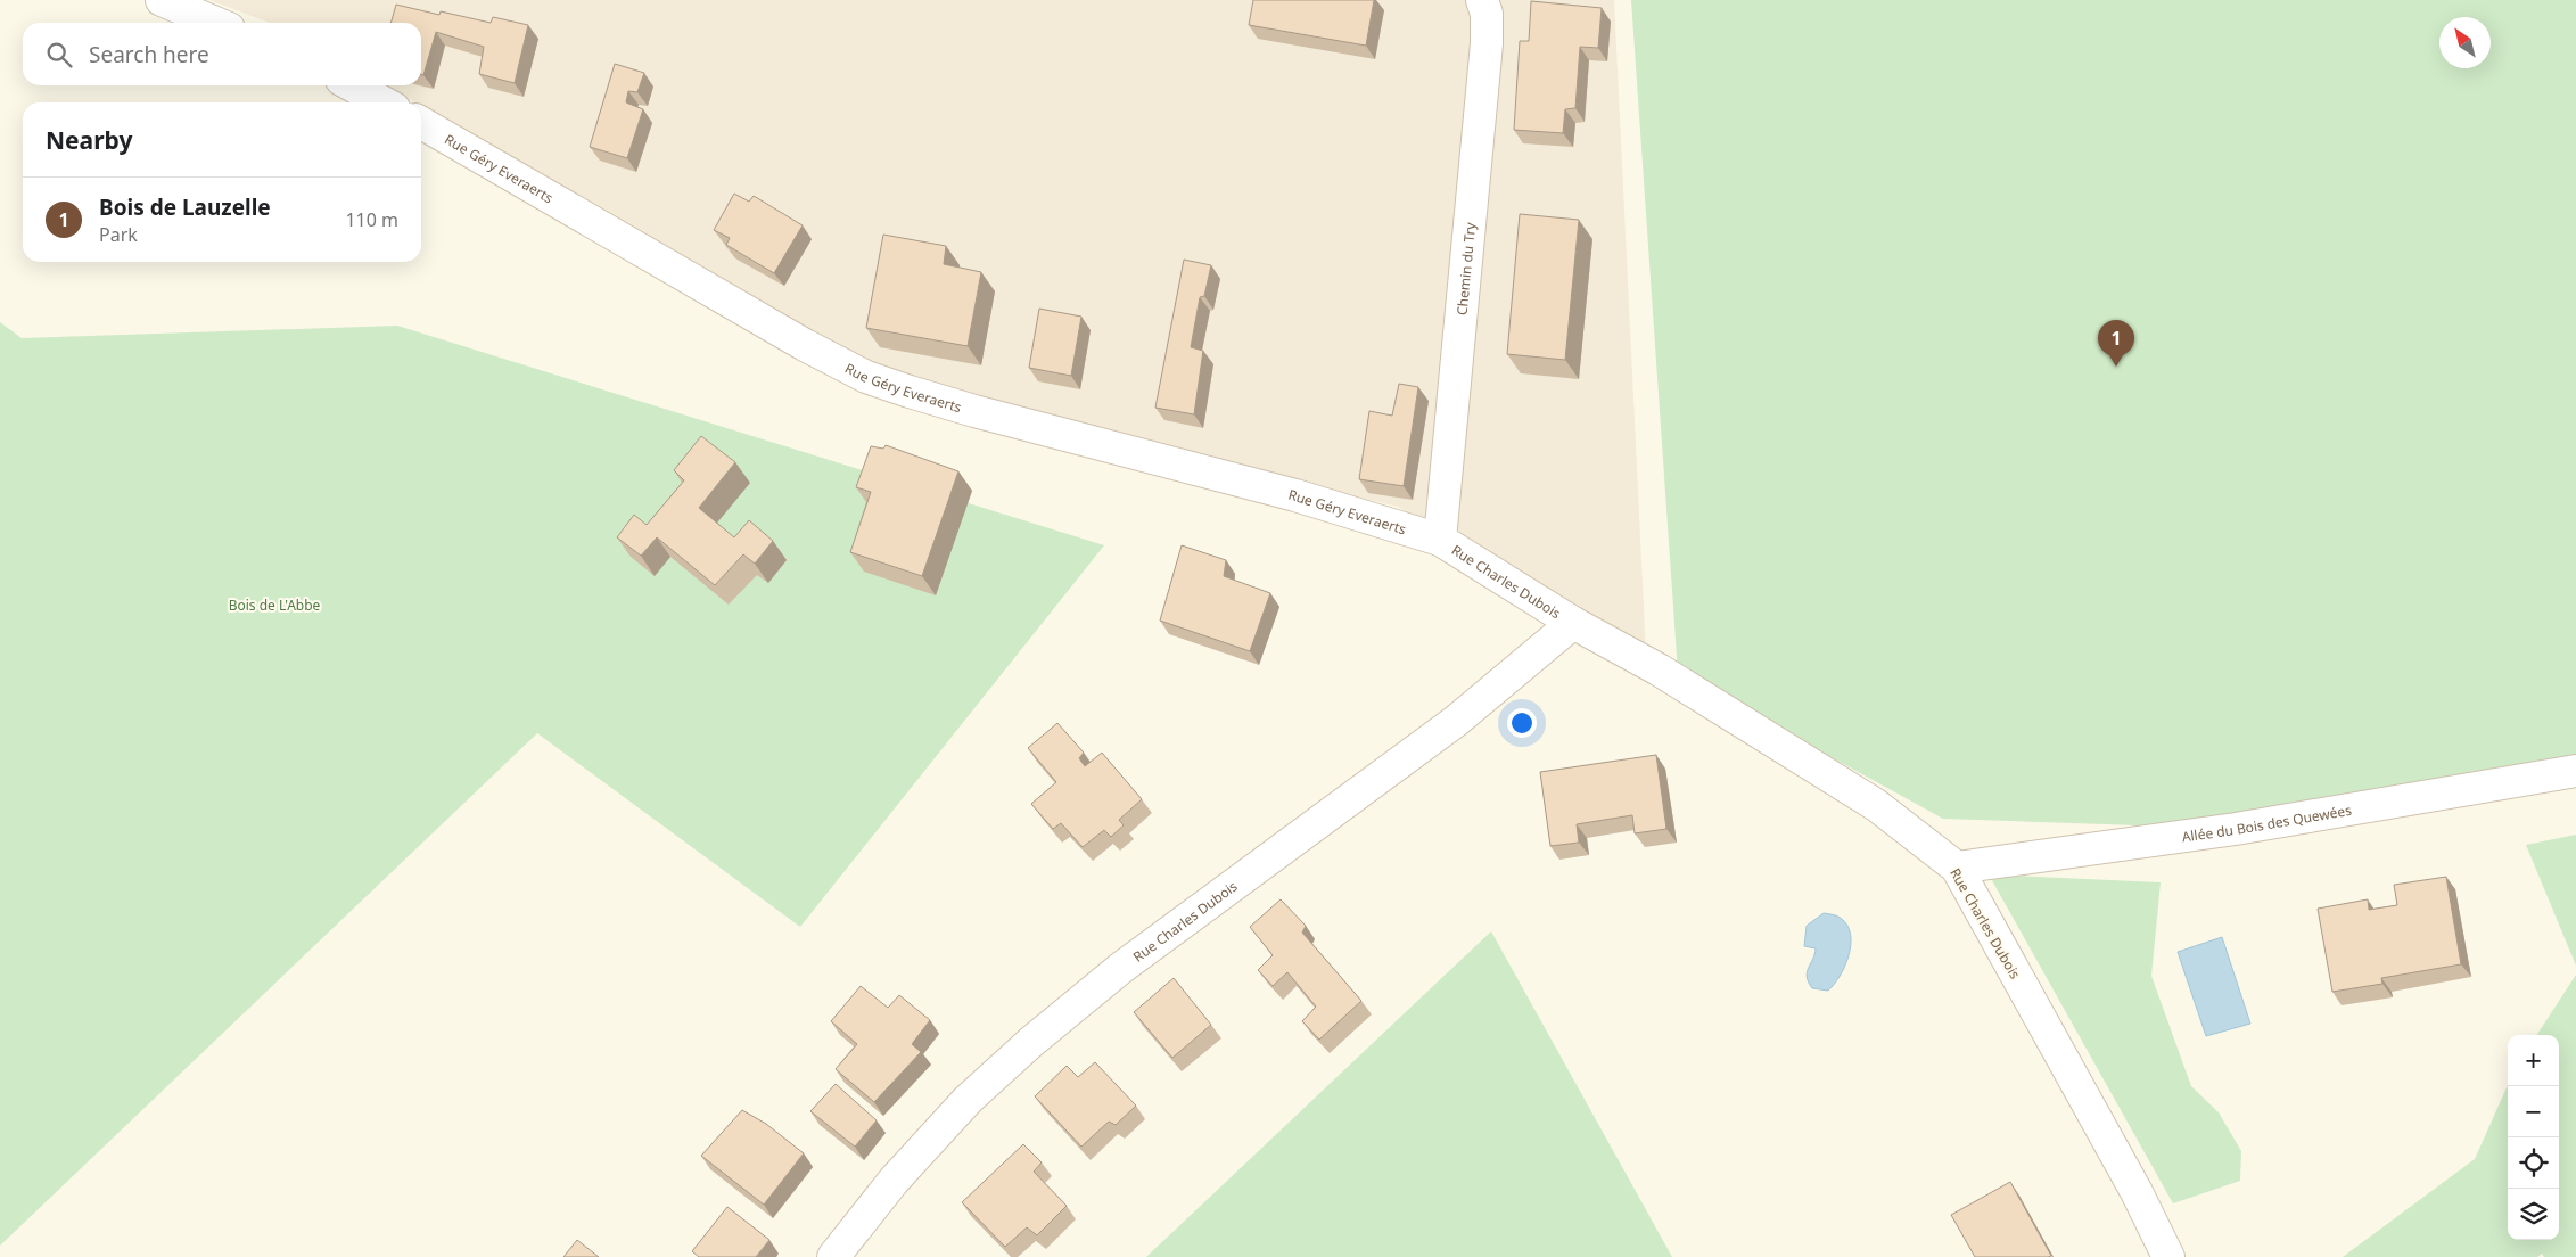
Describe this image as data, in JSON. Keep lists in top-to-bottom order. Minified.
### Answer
{"streets":{"street":["Rue Géry Everaerts","Chemin du Try","Rue Charles Dubois","Allée du Bois des Quewées"]},"crossings":[["Rue Géry Everaerts","Chemin du Try"],["Rue Géry Everaerts","Rue Charles Dubois"],["Chemin du Try","Rue Charles Dubois"],["Rue Charles Dubois","Allée du Bois des Quewées"]],"parks":["Bois de L'Abbe"],"north":"top left","page":{"search":"Search here","heading":"Nearby","list":[{"mark":"1","name":"Bois de Lauzelle","note":"Park","value":"110 m"}],"pins":"1","map_buttons":["+","−"]}}
